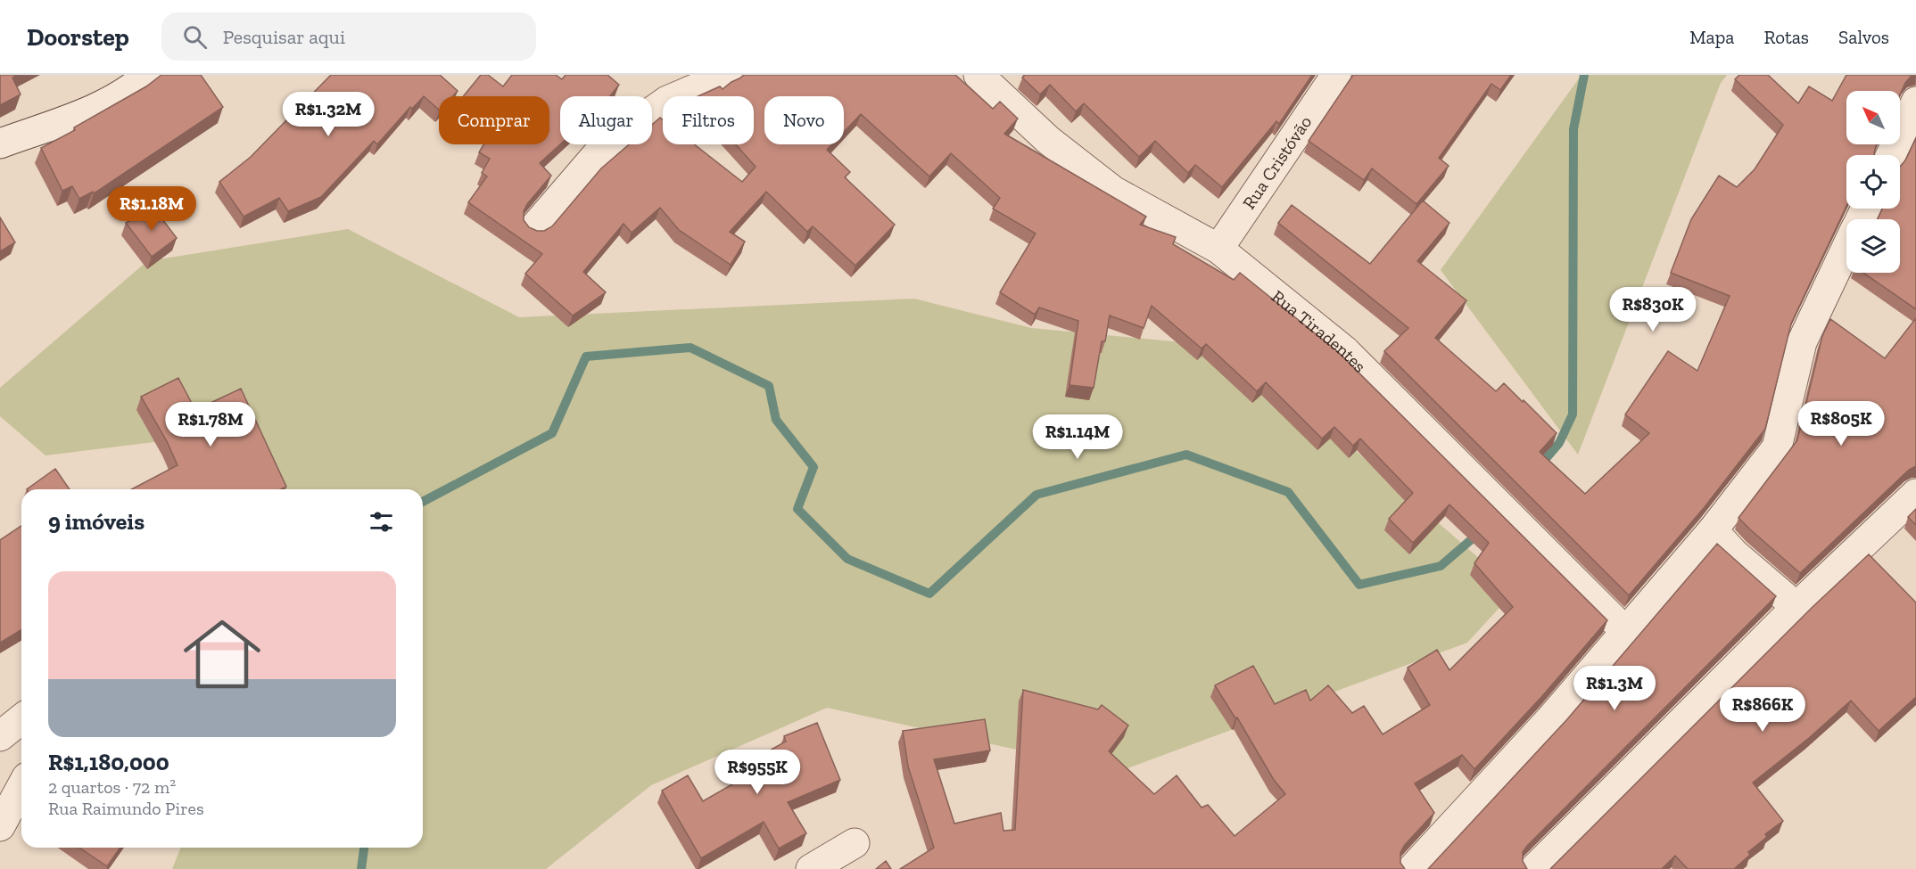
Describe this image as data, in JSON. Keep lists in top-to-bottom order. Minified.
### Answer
{"streets":{"street":["Rua Cristóvão","Rua Tiradentes"]},"crossings":[["Rua Cristóvão","Rua Tiradentes"]],"north":"top left","page":{"header":"Doorstep","search":"Pesquisar aqui","nav":["Mapa","Rotas","Salvos"],"price":["R$1.32M","R$1.18M","R$830K","R$805K","R$1.78M","R$1.14M","R$1.3M","R$866K","R$955K"],"chip":["Comprar","Alugar","Filtros","Novo"],"heading":"9 imóveis","list":[{"name":"R$1,180,000","note":"2 quartos · 72 m² · Rua Raimundo Pires"}]}}
